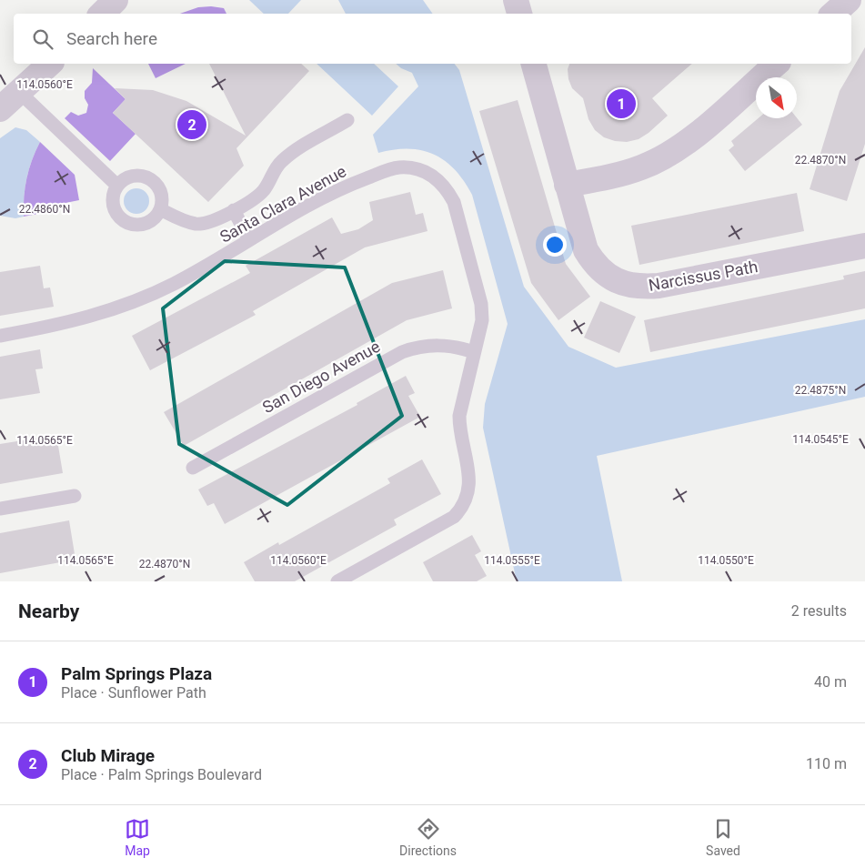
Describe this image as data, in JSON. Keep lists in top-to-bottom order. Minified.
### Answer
{"streets":{"street":["Narcissus Path"],"lane":["Santa Clara Avenue","San Diego Avenue"]},"crossings":[["Santa Clara Avenue","San Diego Avenue"]],"north":"bottom right","page":{"search":"Search here","pins":["1","2"],"heading":["Nearby","2 results"],"list":[{"mark":"1","name":"Palm Springs Plaza","note":"Place · Sunflower Path","value":"40 m"},{"mark":"2","name":"Club Mirage","note":"Place · Palm Springs Boulevard","value":"110 m"}],"nav":["Map","Directions","Saved"]},"coordinates":["114.0560°E","22.4870°N","22.4860°N","22.4875°N","114.0545°E","114.0565°E","114.0555°E","114.0550°E"]}
